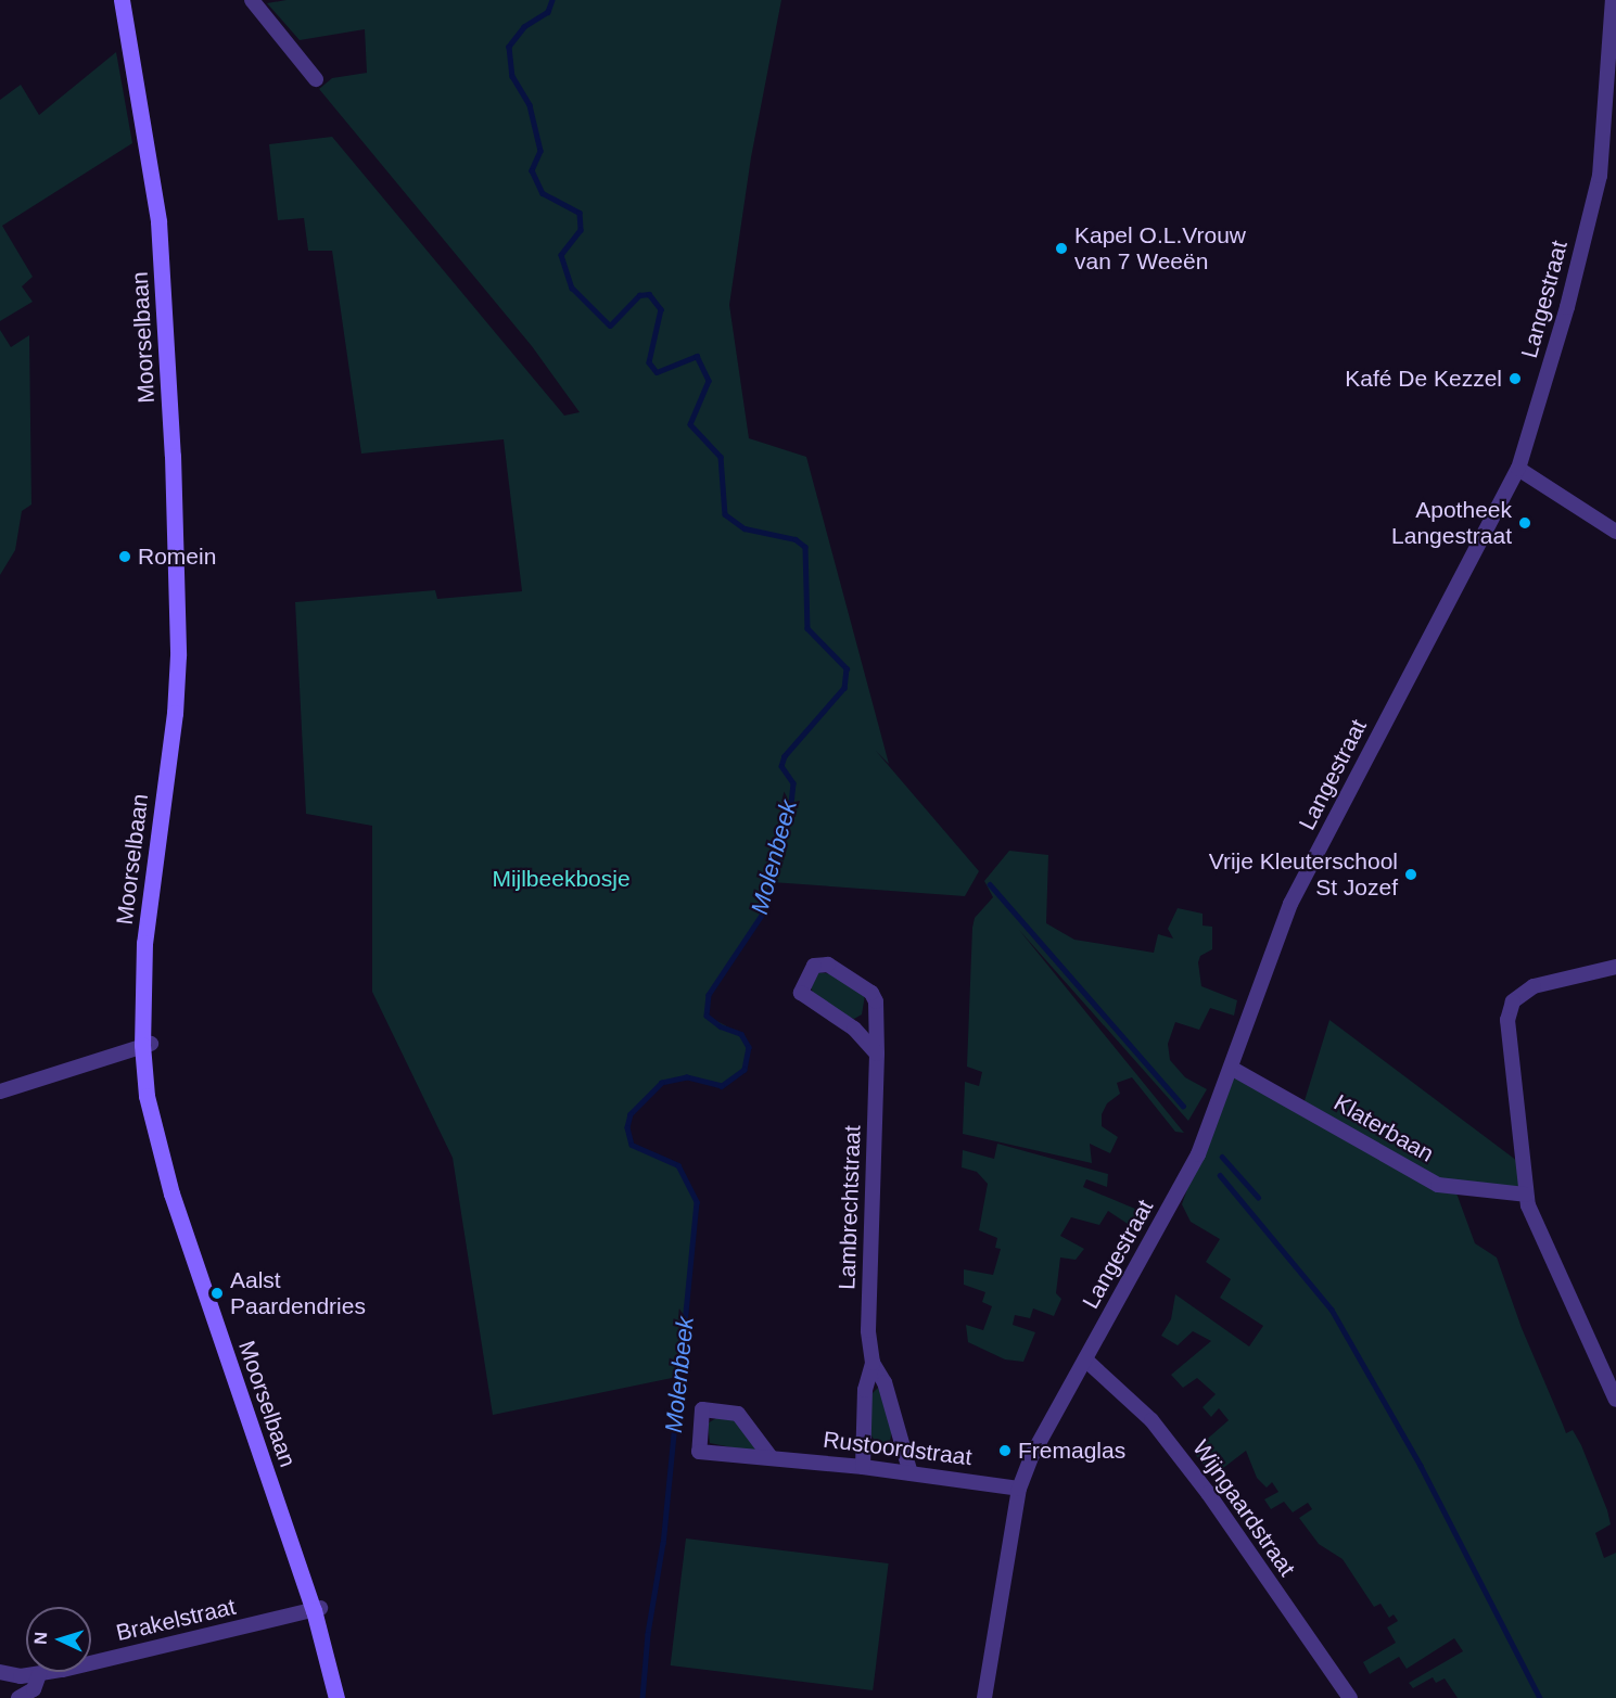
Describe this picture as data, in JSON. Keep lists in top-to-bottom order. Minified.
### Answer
{"streets":{"main road":["Moorselbaan"],"street":["Langestraat","Klaterbaan","Lambrechtstraat","Rustoordstraat","Wijngaardstraat","Brakelstraat"]},"crossings":[["Langestraat","Klaterbaan"],["Langestraat","Rustoordstraat"],["Langestraat","Wijngaardstraat"],["Moorselbaan","Brakelstraat"],["Lambrechtstraat","Rustoordstraat"]],"water":["Molenbeek"],"parks":["Mijlbeekbosje"],"places":["Kapel O.L.Vrouw van 7 Weeën","Kafé De Kezzel","Apotheek Langestraat","Romein","Vrije Kleuterschool St Jozef","Aalst Paardendries","Fremaglas"],"north":"left"}
